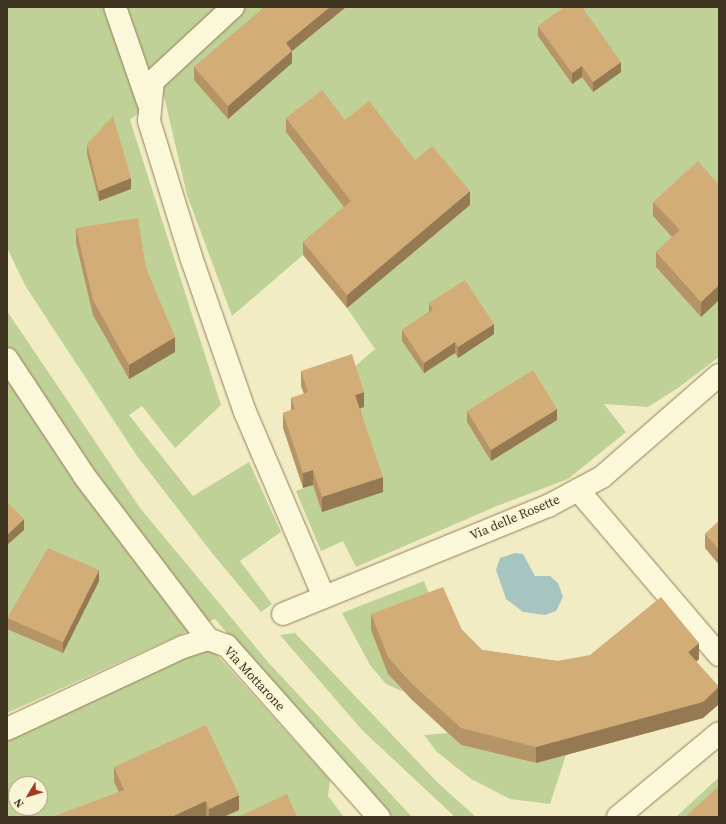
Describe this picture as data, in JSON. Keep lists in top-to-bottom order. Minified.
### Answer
{"streets":{"street":["Via delle Rosette","Via Mottarone"]},"north":"bottom left"}
